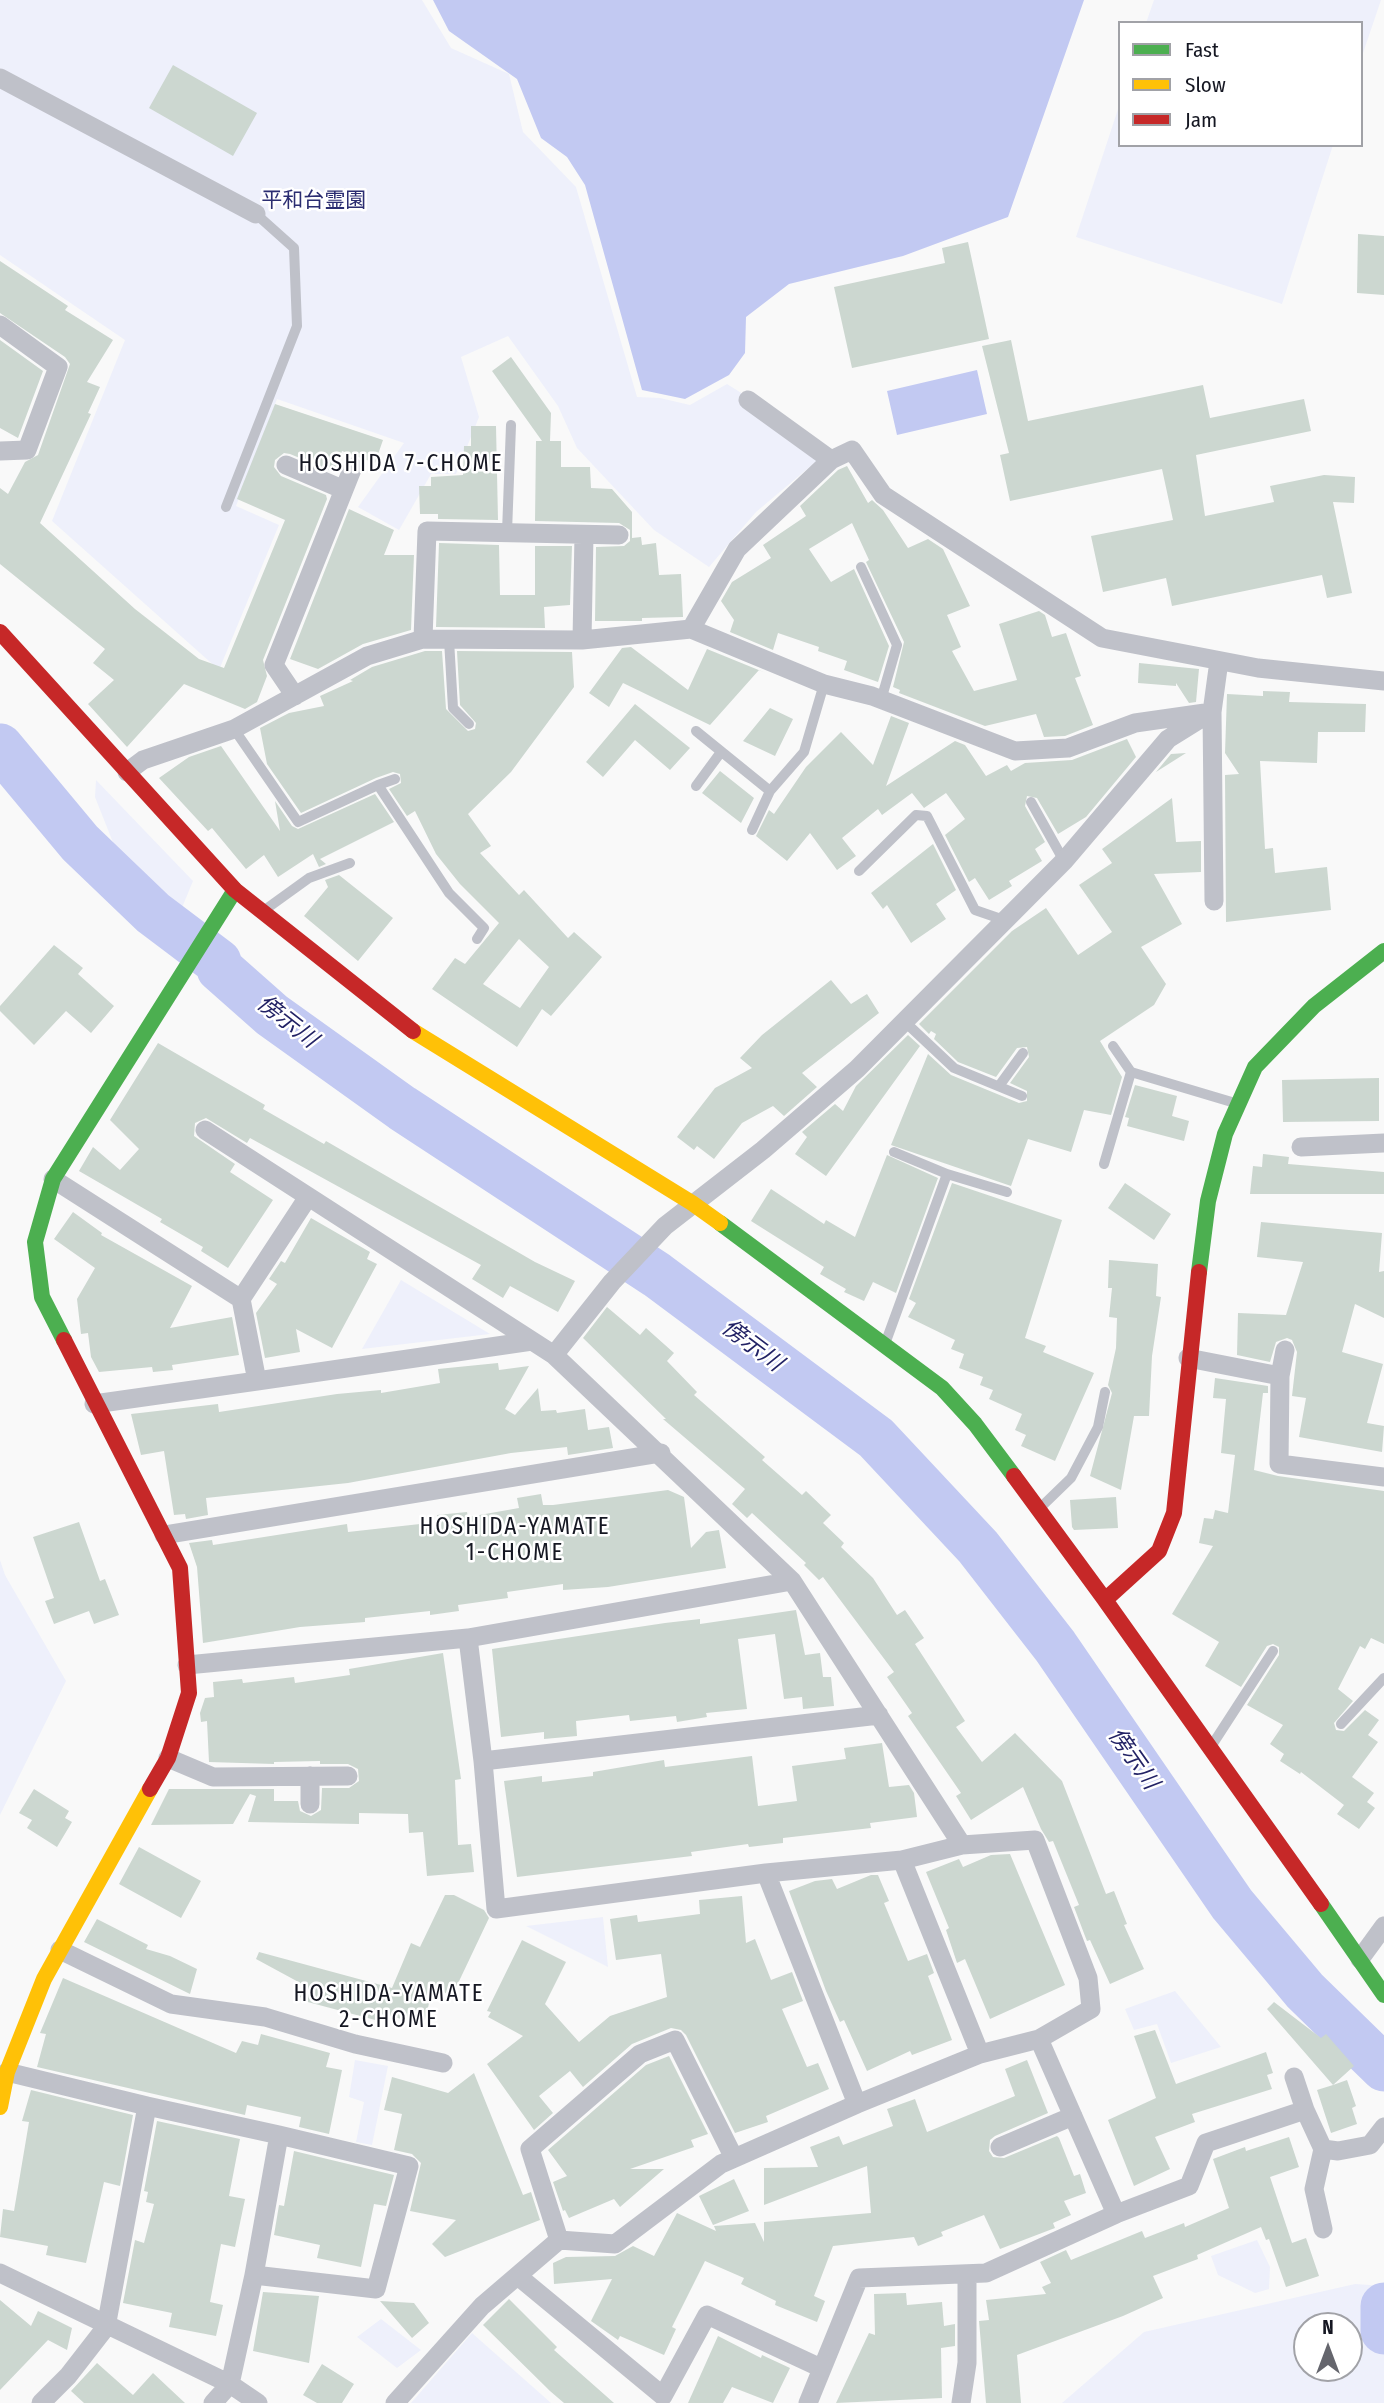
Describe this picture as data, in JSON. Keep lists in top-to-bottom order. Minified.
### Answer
{"districts":["HOSHIDA 7-CHOME","HOSHIDA-YAMATE 1-CHOME","HOSHIDA-YAMATE 2-CHOME"],"water":["傍示川"],"parks":["平和台霊園"],"legend":["Fast","Slow","Jam"],"north":"top"}
